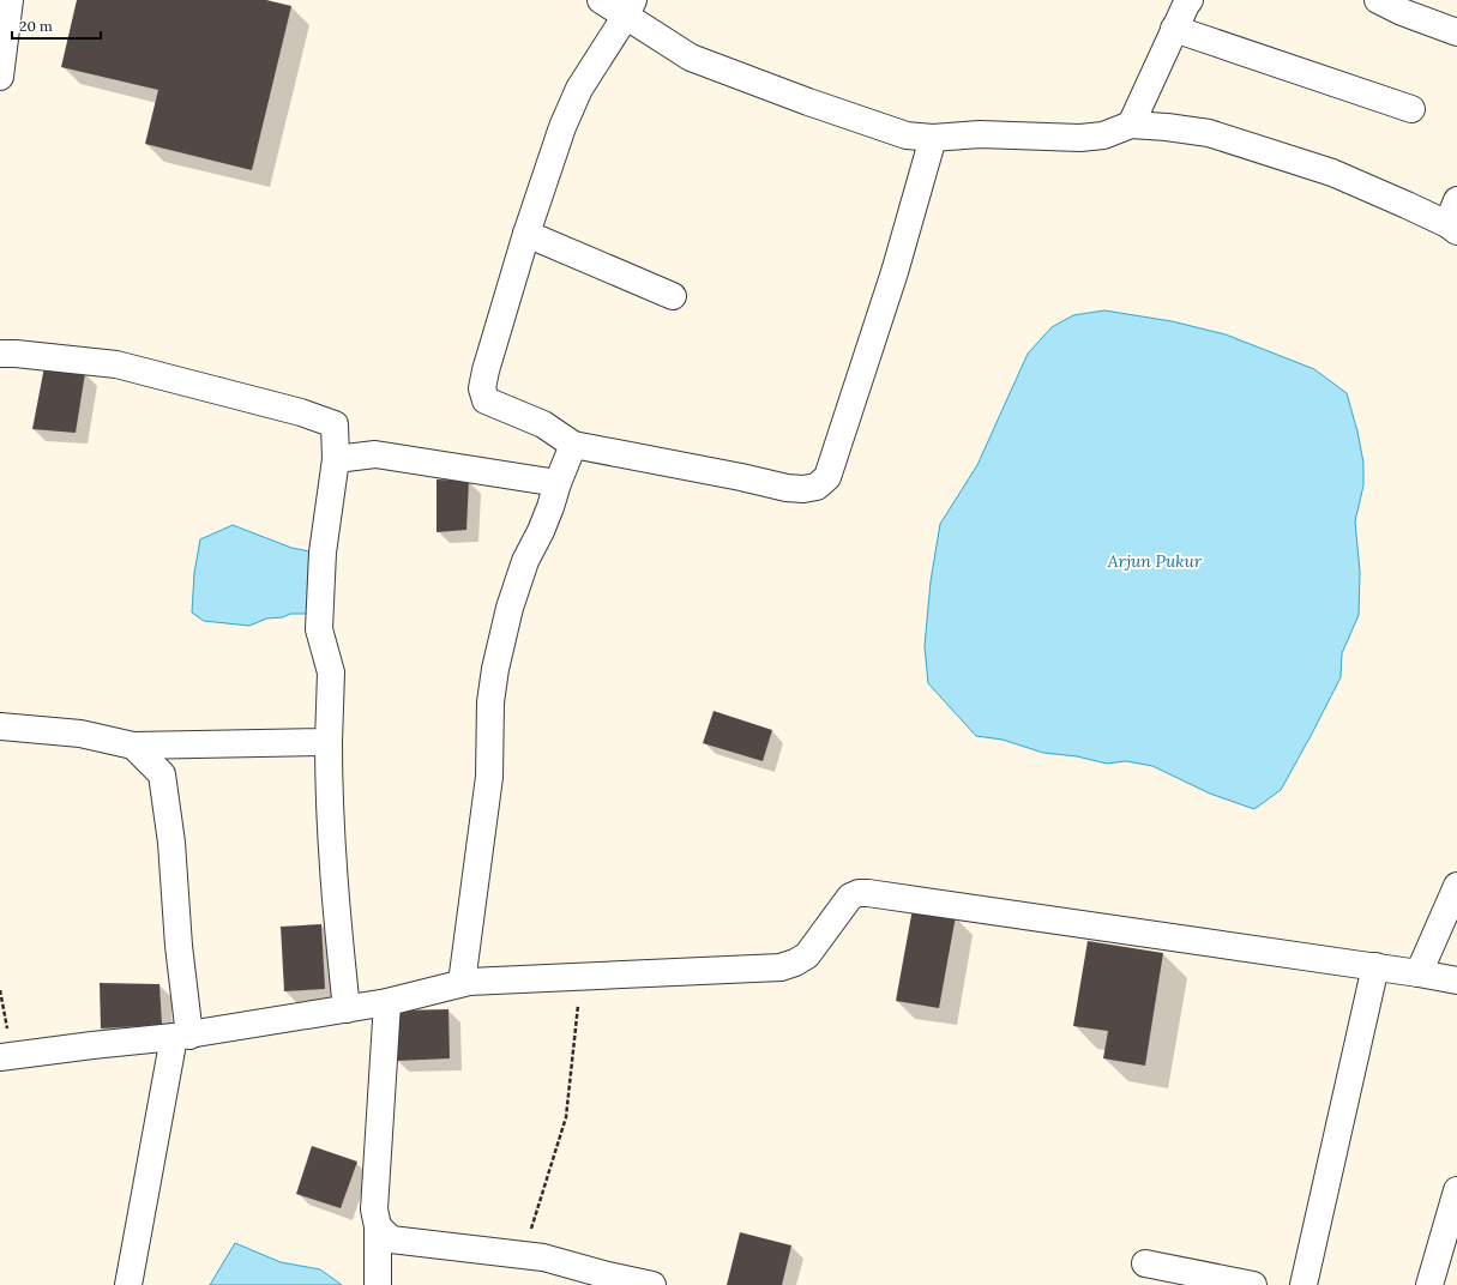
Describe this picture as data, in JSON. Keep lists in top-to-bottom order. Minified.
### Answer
{"water":["Arjun Pukur"],"scale_bar":"20 m"}
